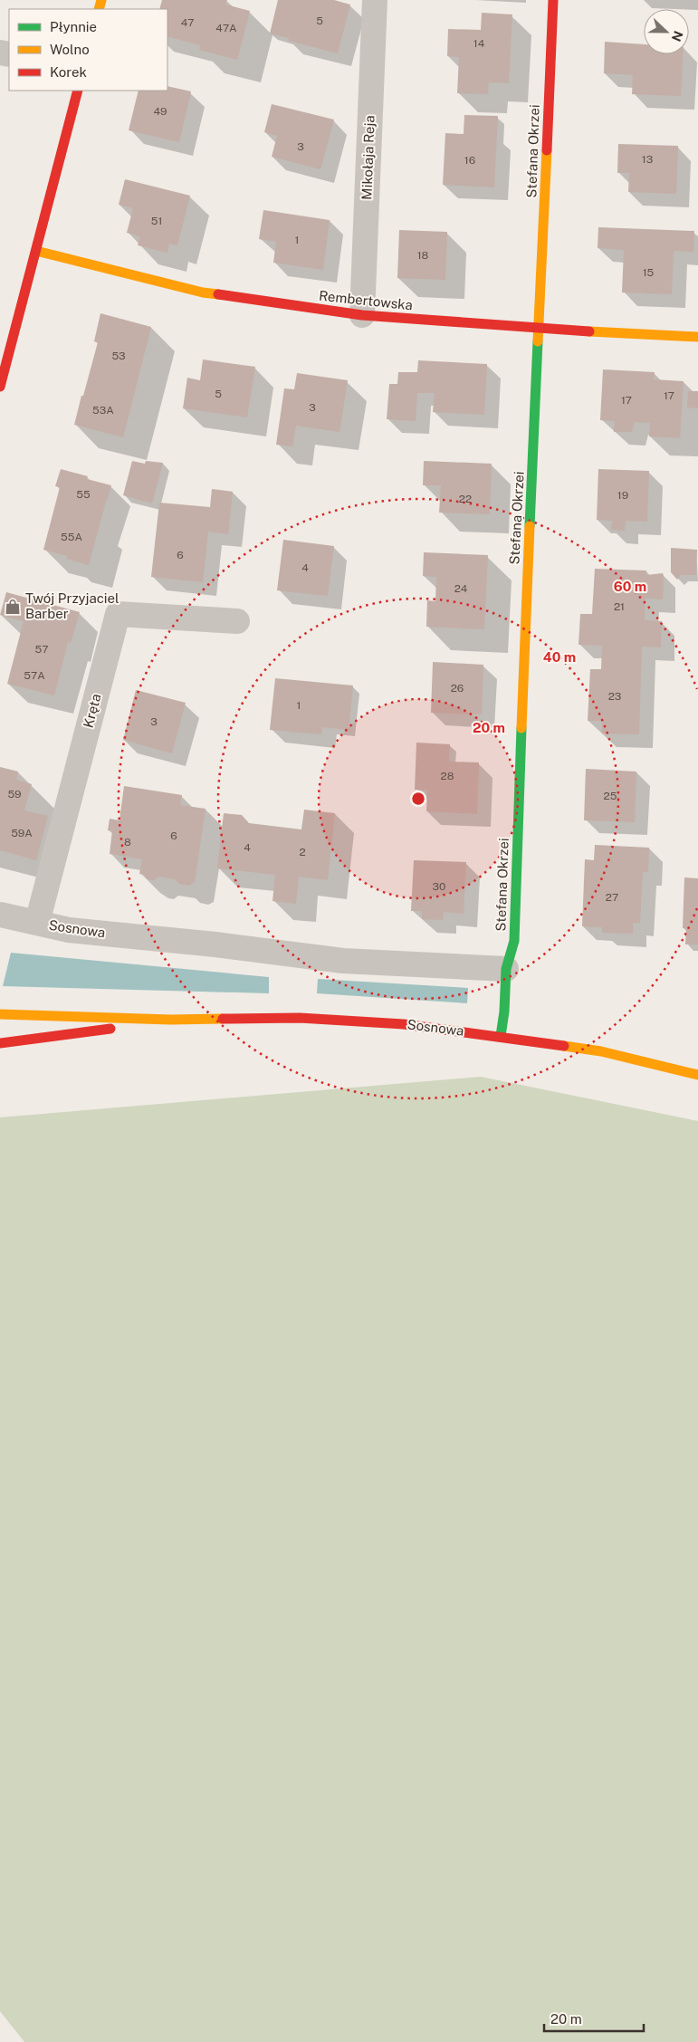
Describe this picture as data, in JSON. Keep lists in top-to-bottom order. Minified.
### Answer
{"streets":{"street":["Stefana Okrzei","Mikołaja Reja","Rembertowska","Kręta","Sosnowa"]},"crossings":[["Stefana Okrzei","Rembertowska"],["Stefana Okrzei","Sosnowa"],["Mikołaja Reja","Rembertowska"],["Kręta","Sosnowa"]],"places":{"shop":["Twój Przyjaciel Barber"]},"house_numbers":["5","47","47A","14","49","3","13","16","51","1","18","15","53","5","17","17","3","53A","55","19","22","55A","6","4","24","21","57","57A","26","23","1","3","28","59","25","59A","6","8","4","2","30","27"],"legend":["Płynnie","Wolno","Korek"],"scale_bar":"20 m","north":"right","rings":["60 m","40 m","20 m"]}
